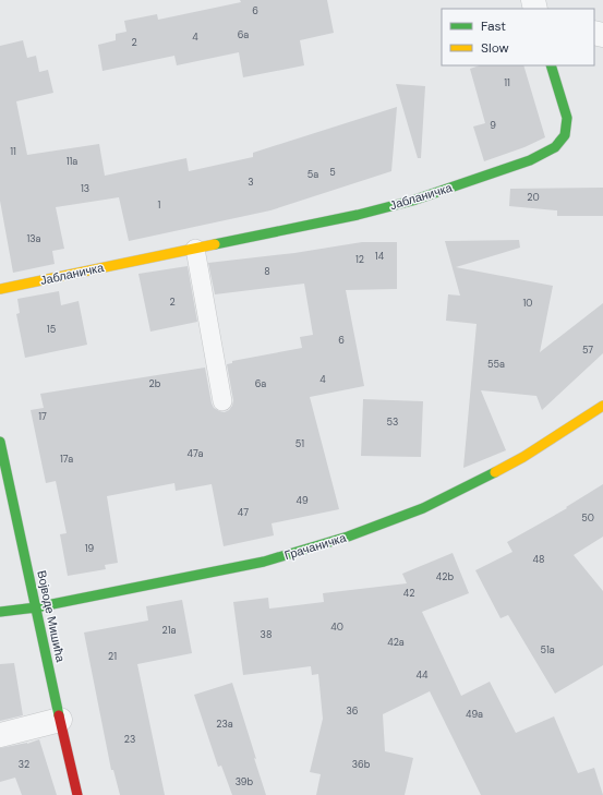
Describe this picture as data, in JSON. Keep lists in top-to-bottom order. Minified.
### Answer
{"streets":{"street":["Јабланичка","Грачаничка","Војводе Мишића"]},"crossings":[["Грачаничка","Војводе Мишића"]],"house_numbers":["6","6a","4","2","11","9","11","11a","5","5a","3","13","20","1","13a","14","12","8","2","10","15","6","57","55a","4","2b","6a","17","53","51","47a","17a","49","47","50","19","48","42b","42","40","21a","38","42a","51a","21","44","36","49a","23a","23","32","36b","39b"],"legend":["Fast","Slow"]}
